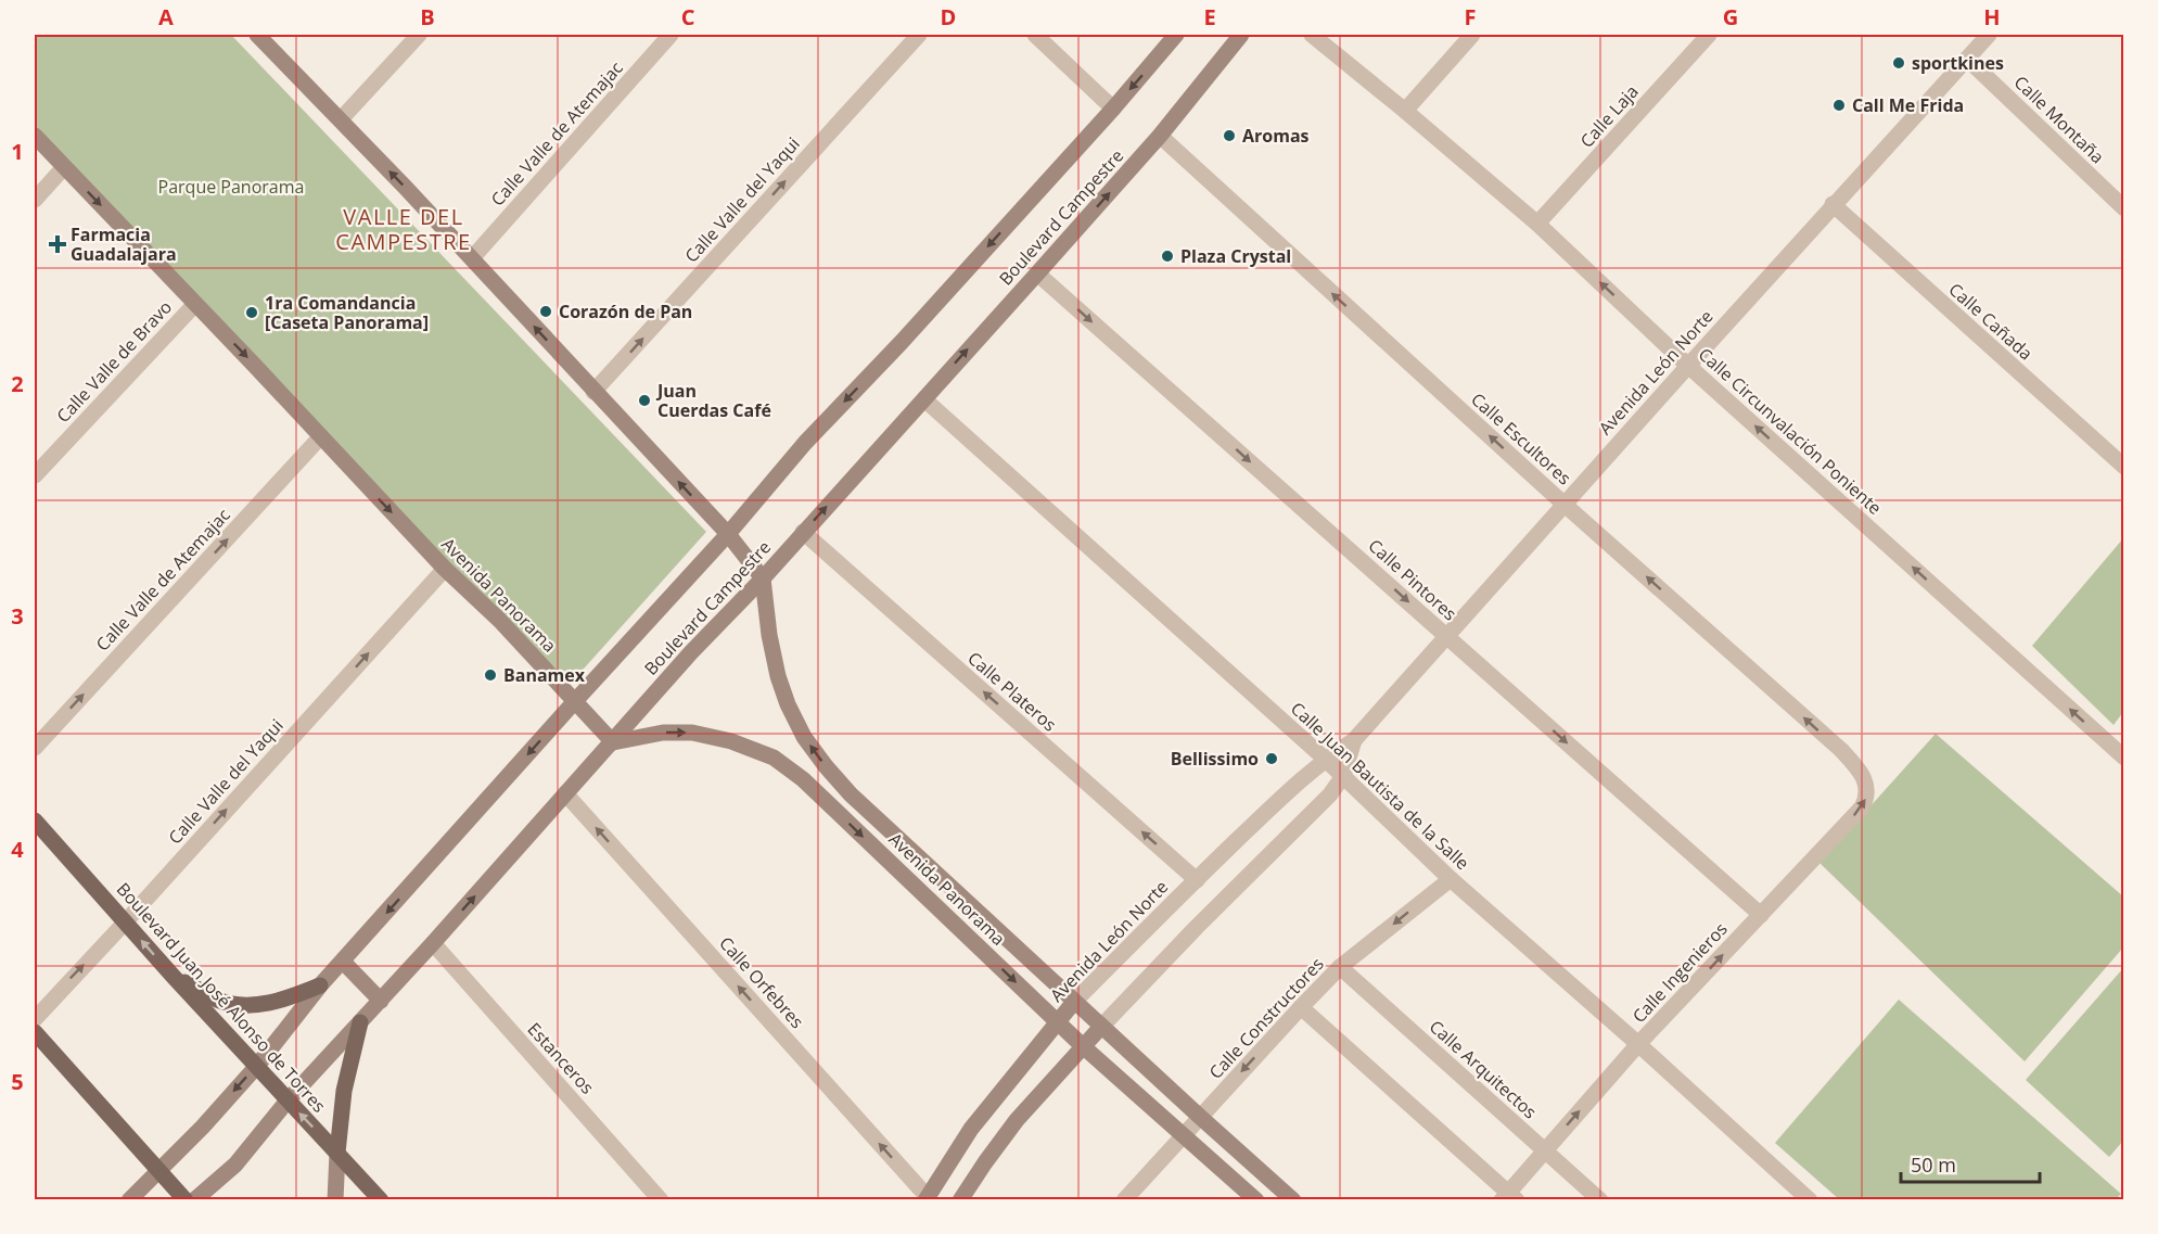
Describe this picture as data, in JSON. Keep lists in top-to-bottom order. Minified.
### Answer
{"streets":{"main road":["Boulevard Juan José Alonso de Torres"],"street":["Calle Laja","Calle Montaña","Calle Valle de Atemajac","Calle Valle del Yaqui","Boulevard Campestre","Calle Cañada","Calle Valle de Bravo","Avenida León Norte","Calle Circunvalación Poniente","Calle Escultores","Calle Pintores","Avenida Panorama","Calle Plateros","Calle Juan Bautista de la Salle","Calle Ingenieros","Calle Orfebres","Calle Constructores","Estanceros","Calle Arquitectos"]},"crossings":[["Calle Laja","Calle Circunvalación Poniente"],["Calle Montaña","Avenida León Norte"],["Calle Valle de Atemajac","Avenida Panorama"],["Calle Valle del Yaqui","Avenida Panorama"],["Calle Valle del Yaqui","Boulevard Juan José Alonso de Torres"],["Boulevard Campestre","Calle Escultores"],["Boulevard Campestre","Calle Pintores"],["Boulevard Campestre","Avenida Panorama"],["Boulevard Campestre","Calle Plateros"],["Boulevard Campestre","Calle Juan Bautista de la Salle"],["Boulevard Campestre","Calle Orfebres"],["Boulevard Campestre","Boulevard Juan José Alonso de Torres"],["Boulevard Campestre","Estanceros"],["Calle Cañada","Avenida León Norte"],["Calle Valle de Bravo","Avenida Panorama"],["Avenida León Norte","Calle Circunvalación Poniente"],["Avenida León Norte","Calle Escultores"],["Avenida León Norte","Calle Pintores"],["Avenida León Norte","Avenida Panorama"],["Avenida León Norte","Calle Plateros"],["Avenida León Norte","Calle Juan Bautista de la Salle"],["Avenida León Norte","Calle Orfebres"],["Calle Escultores","Calle Ingenieros"],["Calle Pintores","Calle Ingenieros"],["Avenida Panorama","Calle Constructores"],["Calle Juan Bautista de la Salle","Calle Ingenieros"],["Calle Juan Bautista de la Salle","Calle Constructores"],["Calle Ingenieros","Calle Arquitectos"],["Calle Constructores","Calle Arquitectos"]],"one_way":["Calle Valle de Atemajac","Calle Valle del Yaqui","Calle Circunvalación Poniente","Calle Escultores","Calle Pintores","Calle Plateros","Calle Ingenieros","Calle Orfebres","Calle Constructores"],"districts":["VALLE DEL CAMPESTRE"],"parks":["Parque Panorama"],"places":{"other":["sportkines","Call Me Frida","Aromas","Plaza Crystal","Corazón de Pan","1ra Comandancia [Caseta Panorama]","Juan Cuerdas Café","Banamex","Bellissimo"],"health":["Farmacia Guadalajara"]},"scale_bar":"50 m","grid":{"columns":["A","B","C","D","E","F","G","H"],"rows":["1","2","3","4","5"]}}
